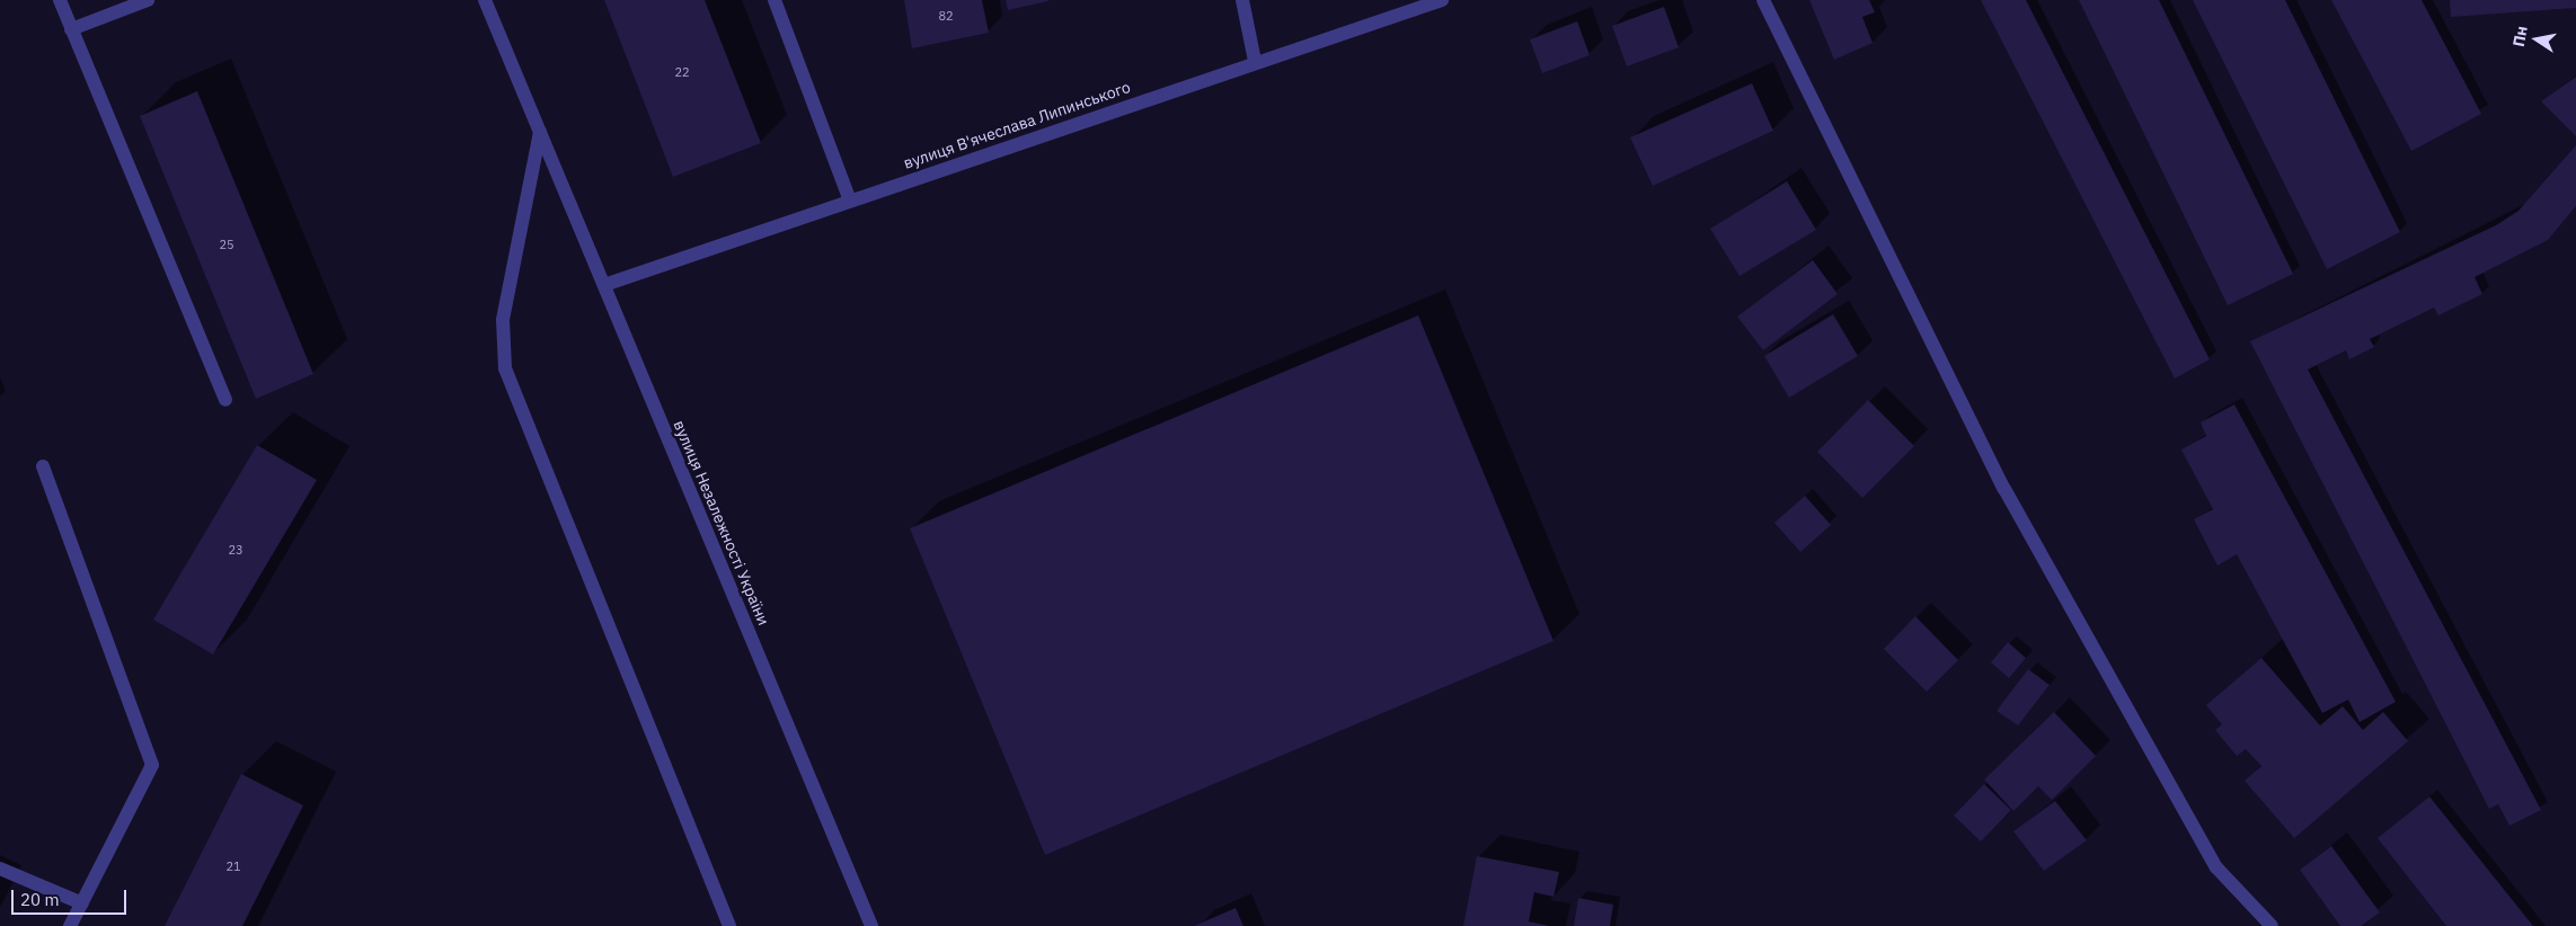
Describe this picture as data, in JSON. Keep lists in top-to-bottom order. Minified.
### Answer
{"streets":{"street":["вулиця В'ячеслава Липинського","вулиця Незалежності України"]},"crossings":[["вулиця В'ячеслава Липинського","вулиця Незалежності України"]],"house_numbers":["82","22","25","23","21"],"scale_bar":"20 m","north":"left"}
